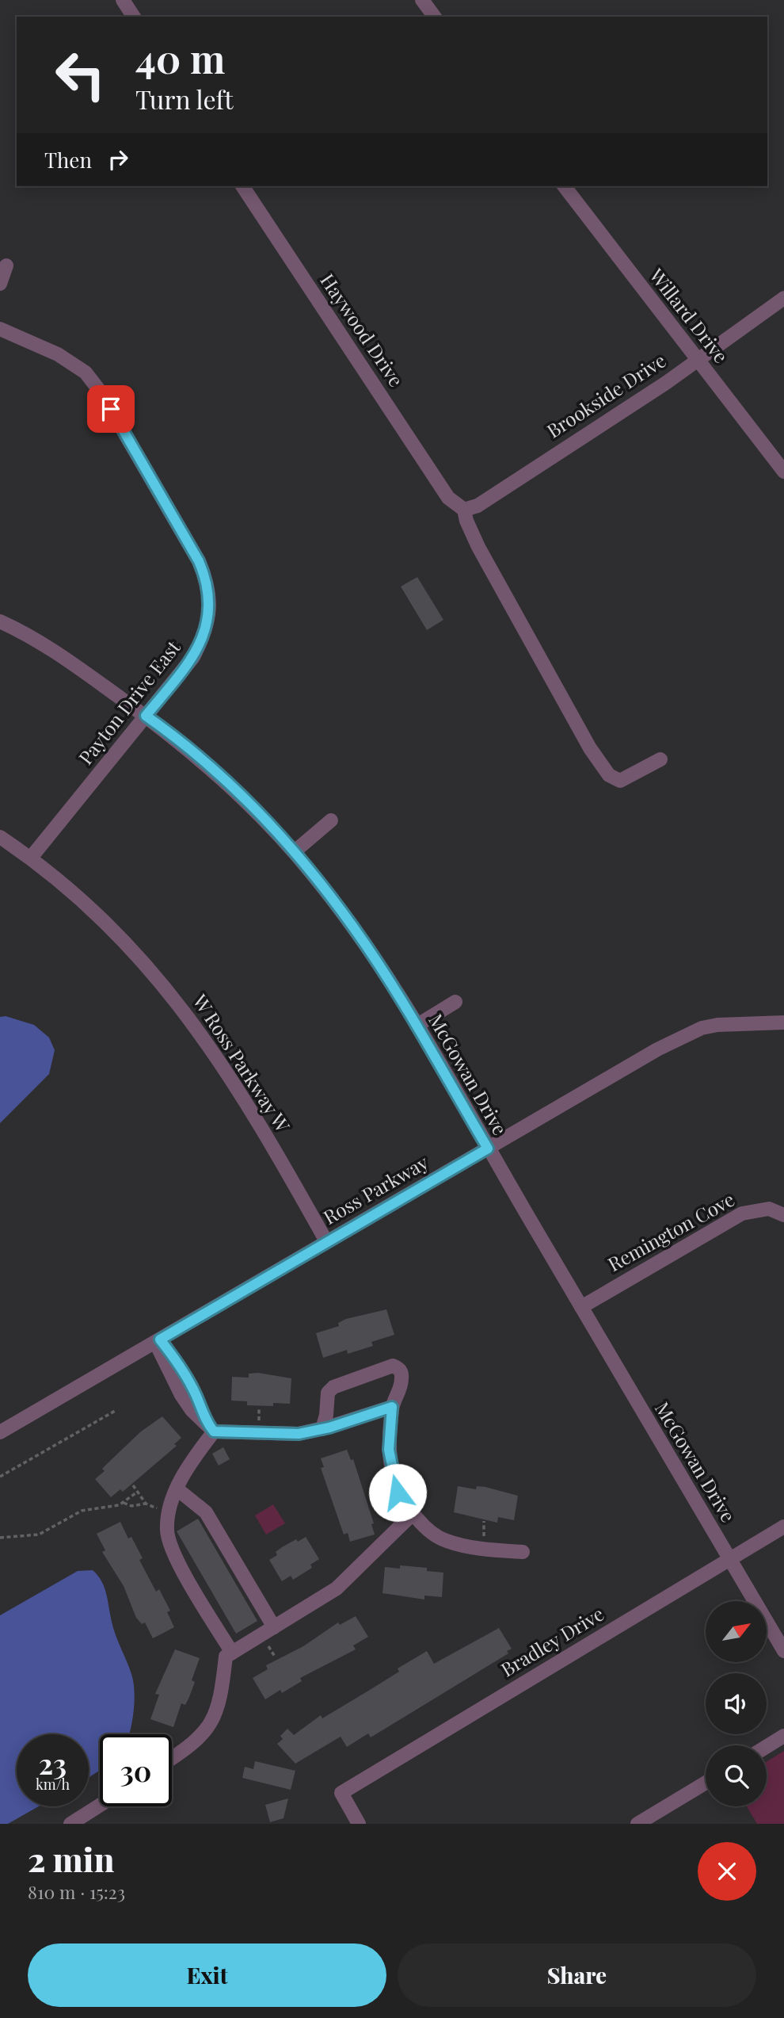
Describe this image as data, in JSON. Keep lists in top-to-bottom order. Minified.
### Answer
{"streets":{"street":["Willard Drive","Haywood Drive","Brookside Drive","Payton Drive East","W Ross Parkway W","McGowan Drive","Ross Parkway","Remington Cove","Bradley Drive"]},"crossings":[["Willard Drive","Brookside Drive"],["Haywood Drive","Brookside Drive"],["Payton Drive East","W Ross Parkway W"],["Payton Drive East","McGowan Drive"],["W Ross Parkway W","Ross Parkway"],["McGowan Drive","Ross Parkway"],["McGowan Drive","Remington Cove"],["McGowan Drive","Bradley Drive"]],"north":"top right","page":{"turn":["40 m","Turn left"],"then":"Then","speed":"23 km/h","limit":"30","heading":["2 min","810 m · 15:23"],"buttons":["Exit","Share"]}}
